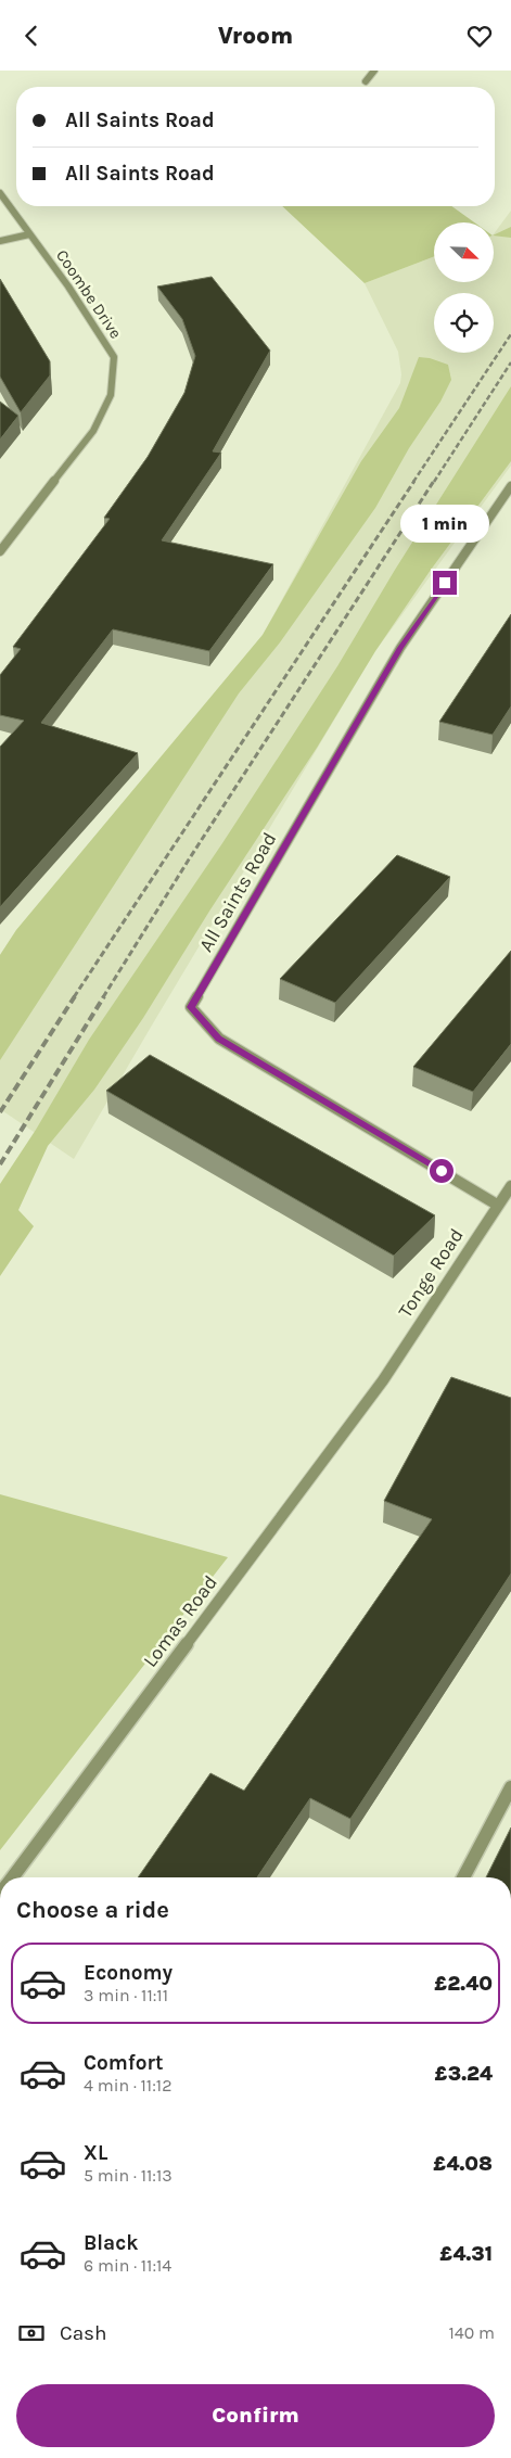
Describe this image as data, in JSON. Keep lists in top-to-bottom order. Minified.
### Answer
{"streets":{"street":["Coombe Drive","All Saints Road","Tonge Road","Lomas Road"]},"crossings":[["All Saints Road","Tonge Road"],["Tonge Road","Lomas Road"]],"north":"bottom right","page":{"header":"Vroom","banner":["All Saints Road","All Saints Road"],"bubble":"1 min","heading":"Choose a ride","list":[{"name":"Economy","note":"3 min · 11:11","value":"£2.40"},{"name":"Comfort","note":"4 min · 11:12","value":"£3.24"},{"name":"XL","note":"5 min · 11:13","value":"£4.08"},{"name":"Black","note":"6 min · 11:14","value":"£4.31"}],"pay":["Cash","140 m"],"buttons":"Confirm"}}
